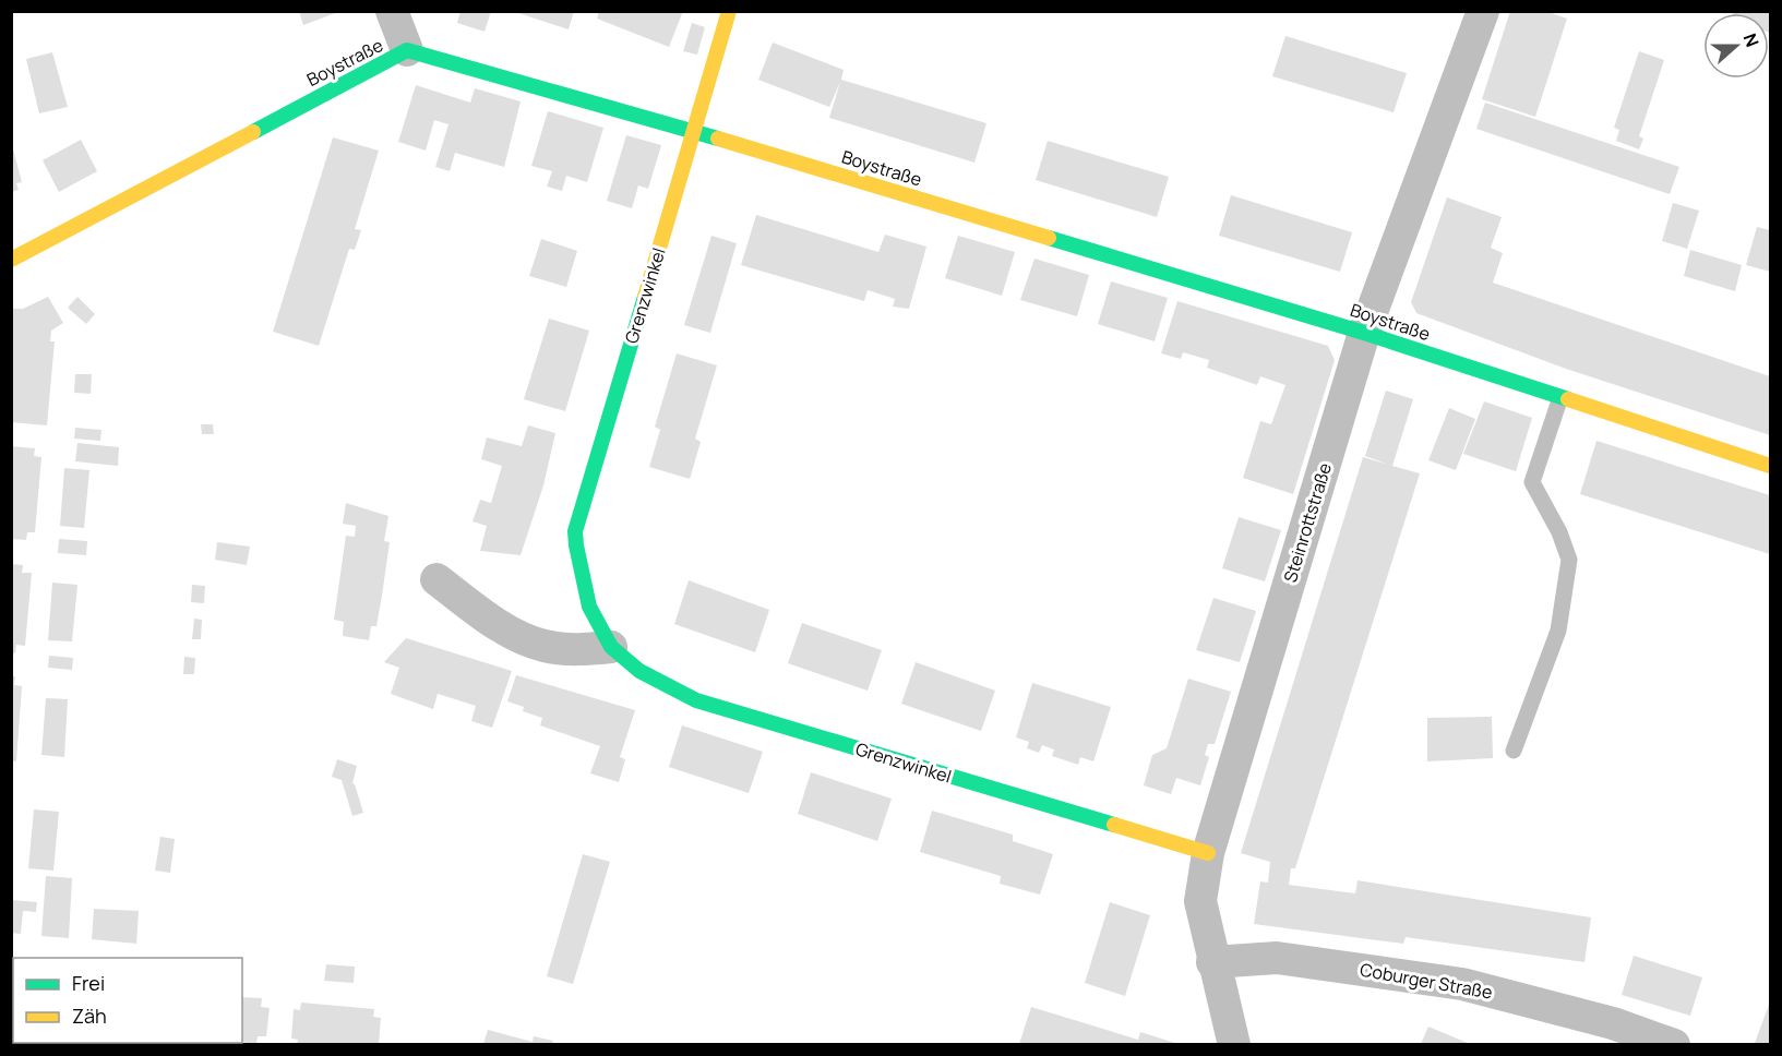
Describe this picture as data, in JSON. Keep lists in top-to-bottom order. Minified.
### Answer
{"streets":{"street":["Boystraße","Grenzwinkel","Steinrottstraße","Coburger Straße"]},"crossings":[["Boystraße","Grenzwinkel"],["Boystraße","Steinrottstraße"],["Grenzwinkel","Steinrottstraße"],["Steinrottstraße","Coburger Straße"]],"legend":["Frei","Zäh"],"north":"right"}
